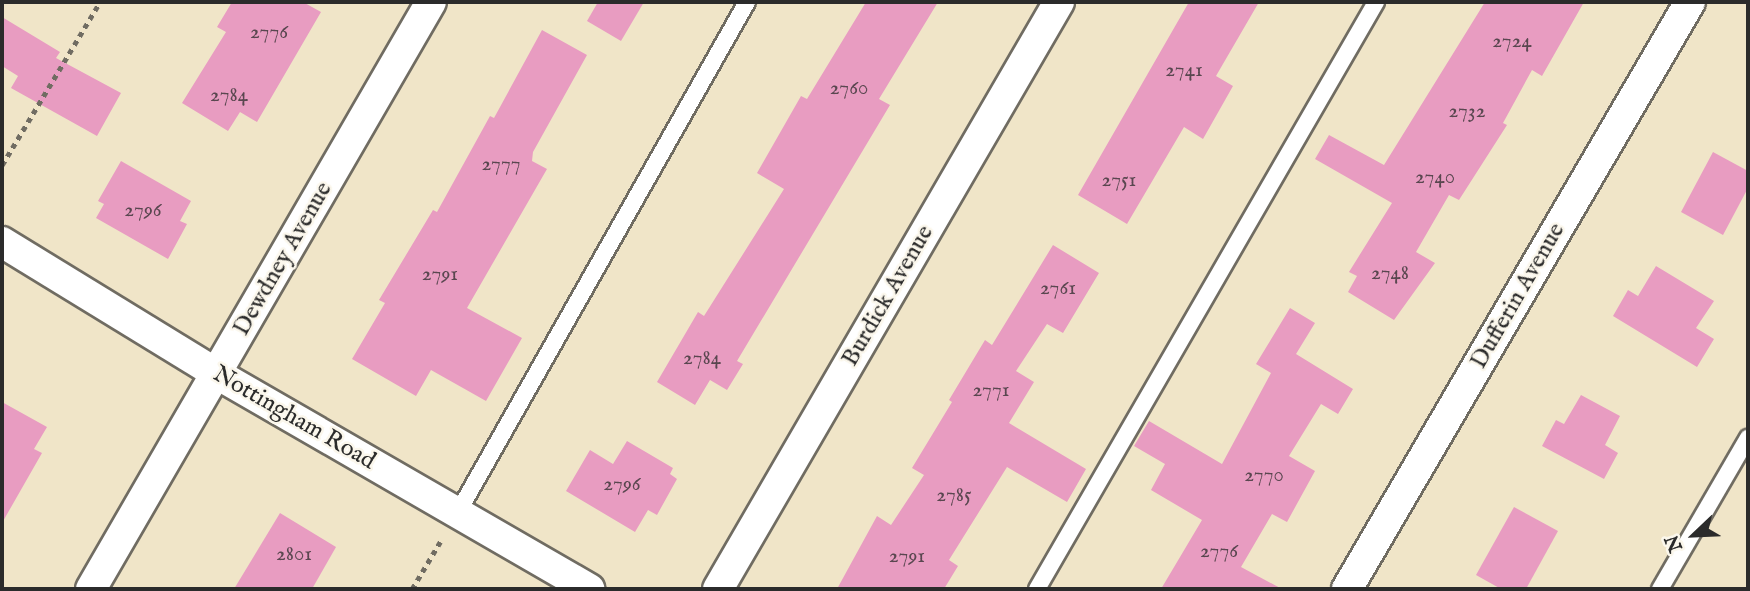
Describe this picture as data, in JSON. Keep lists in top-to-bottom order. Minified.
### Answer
{"streets":{"street":["Dewdney Avenue","Burdick Avenue","Dufferin Avenue","Nottingham Road"]},"crossings":[["Dewdney Avenue","Nottingham Road"]],"house_numbers":["2776","2724","2741","2760","2784","2732","2777","2740","2751","2796","2748","2791","2761","2784","2771","2770","2796","2785","2776","2801","2791"],"north":"bottom left"}
